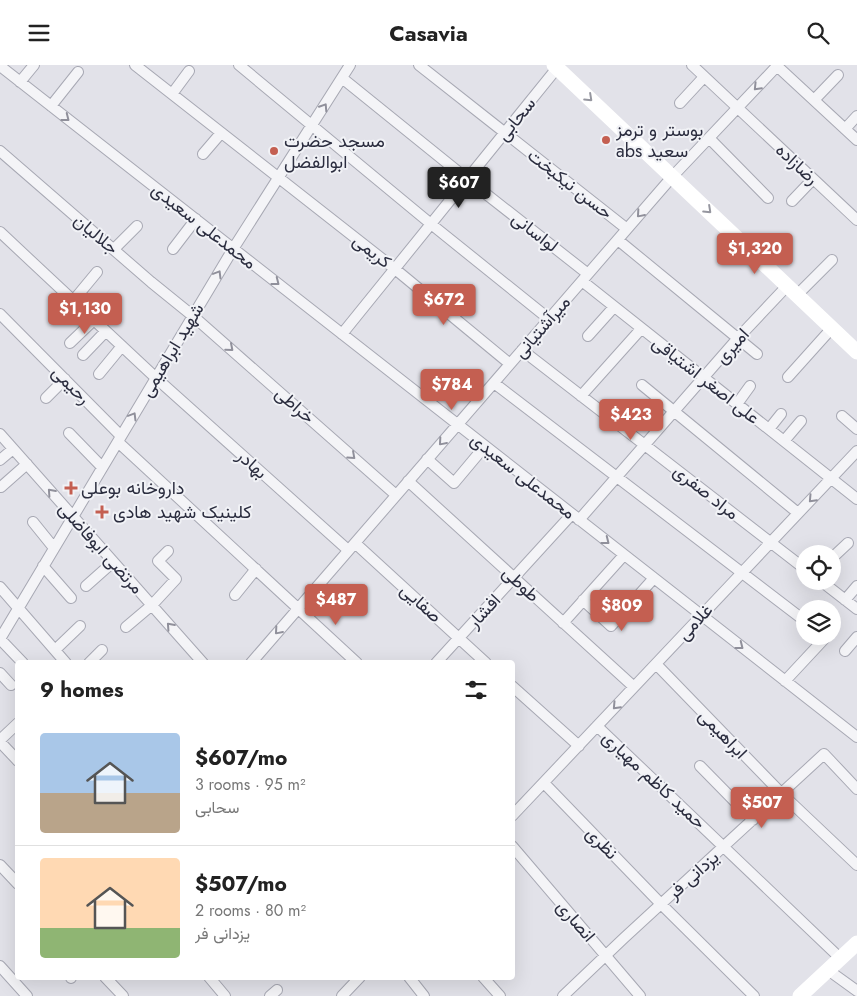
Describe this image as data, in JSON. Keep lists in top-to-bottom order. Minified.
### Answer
{"streets":{"street":["سحابی","رضازاده","حسن نیکبخت","محمدعلی سعیدی","لواسانی","جلالیان","کریمی","میرآشتیانی","امیری","شهید ابراهیمی","علی اصغر اشتیاقی","رحیمی","خراطی","بهادر","مراد صفری","مرتضی ابوفاضلی","طوطی","صفایی","افشار","غلامی","ابراهیمی","حمید کاظم مهیاری","نظری","یزدانی فر","انصاری"]},"crossings":[["سحابی","حسن نیکبخت"],["سحابی","محمدعلی سعیدی"],["سحابی","لواسانی"],["سحابی","کریمی"],["رضازاده","میرآشتیانی"],["حسن نیکبخت","میرآشتیانی"],["محمدعلی سعیدی","میرآشتیانی"],["محمدعلی سعیدی","امیری"],["محمدعلی سعیدی","شهید ابراهیمی"],["محمدعلی سعیدی","افشار"],["محمدعلی سعیدی","غلامی"],["لواسانی","میرآشتیانی"],["لواسانی","شهید ابراهیمی"],["لواسانی","علی اصغر اشتیاقی"],["جلالیان","شهید ابراهیمی"],["جلالیان","خراطی"],["کریمی","میرآشتیانی"],["کریمی","شهید ابراهیمی"],["میرآشتیانی","علی اصغر اشتیاقی"],["میرآشتیانی","رحیمی"],["میرآشتیانی","خراطی"],["میرآشتیانی","بهادر"],["میرآشتیانی","مراد صفری"],["میرآشتیانی","طوطی"],["میرآشتیانی","صفایی"],["امیری","علی اصغر اشتیاقی"],["امیری","مراد صفری"],["امیری","افشار"],["شهید ابراهیمی","رحیمی"],["شهید ابراهیمی","خراطی"],["شهید ابراهیمی","بهادر"],["شهید ابراهیمی","مرتضی ابوفاضلی"],["علی اصغر اشتیاقی","غلامی"],["بهادر","صفایی"],["مراد صفری","غلامی"],["طوطی","افشار"],["طوطی","غلامی"],["صفایی","افشار"],["غلامی","ابراهیمی"],["غلامی","حمید کاظم مهیاری"],["غلامی","نظری"],["ابراهیمی","یزدانی فر"],["حمید کاظم مهیاری","یزدانی فر"],["نظری","یزدانی فر"],["یزدانی فر","انصاری"]],"one_way":["محمدعلی سعیدی","خراطی","مرتضی ابوفاضلی"],"places":{"other":["بوستر و ترمز abs سعید","مسجد حضرت ابوالفضل"],"health":["داروخانه بوعلی","کلینیک شهید هادی"]},"page":{"header":"Casavia","price":["$607","$1,320","$672","$1,130","$784","$423","$487","$809","$507"],"heading":"9 homes","list":[{"name":"$607/mo","note":"3 rooms · 95 m² · سحابی"},{"name":"$507/mo","note":"2 rooms · 80 m² · یزدانی فر"}]}}
